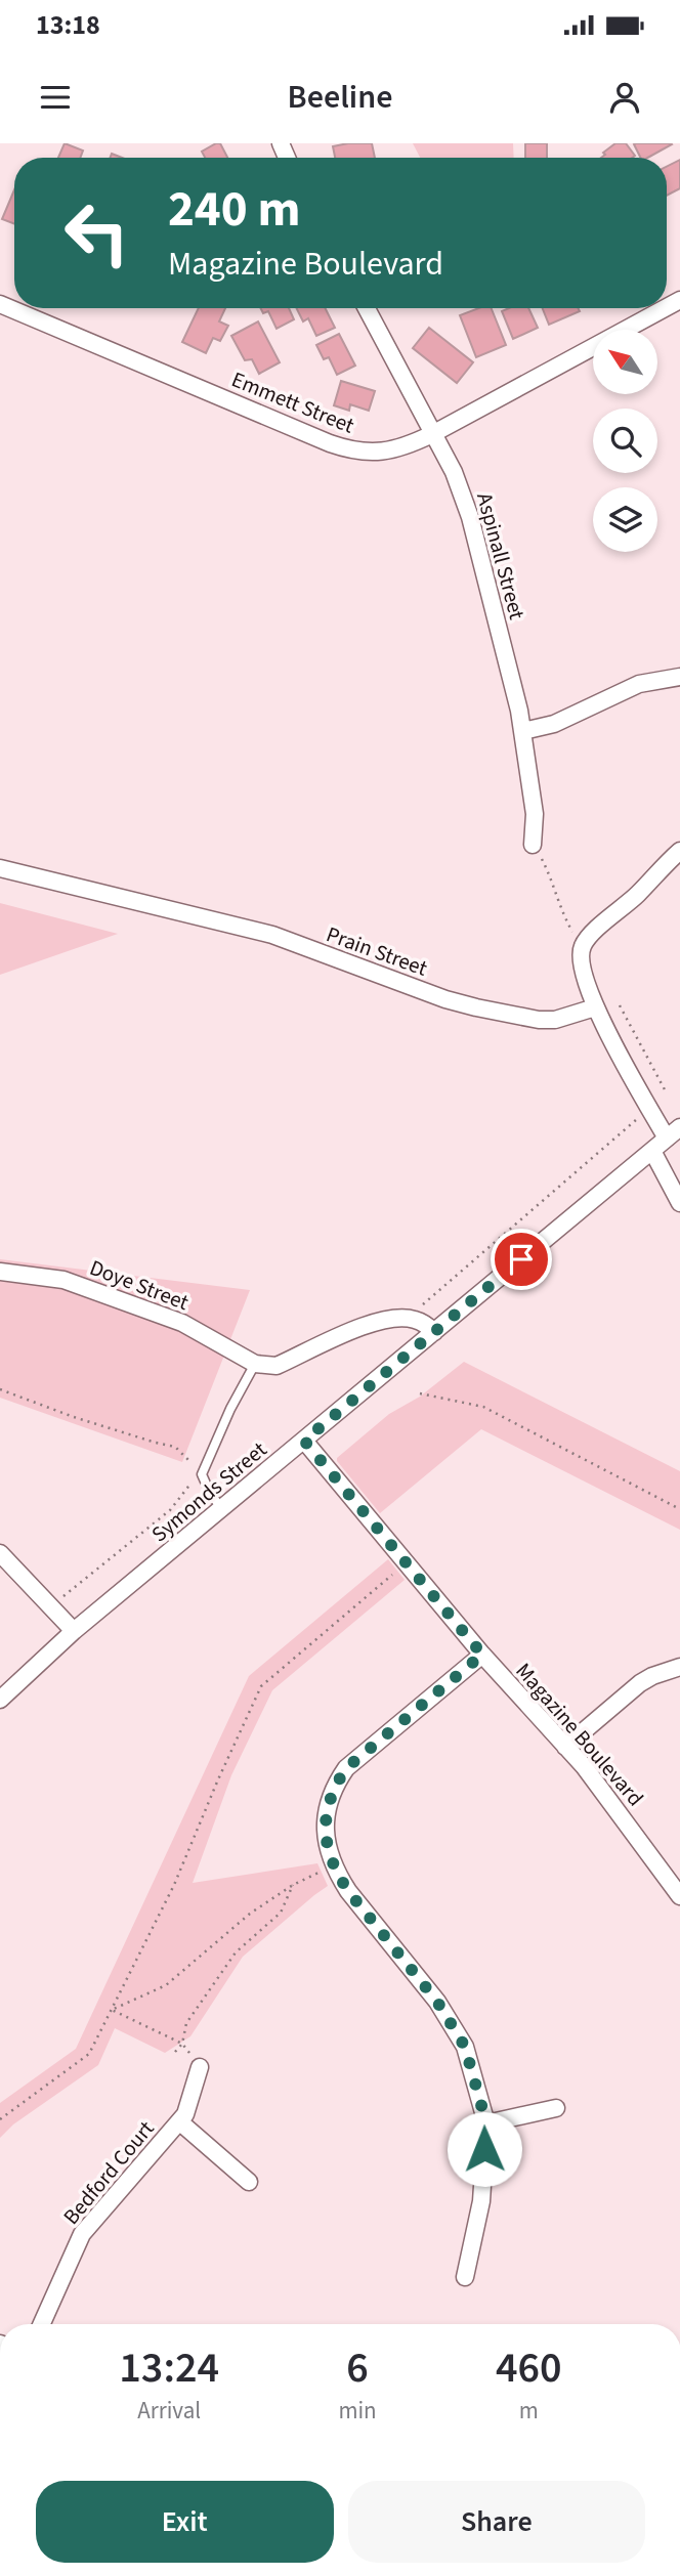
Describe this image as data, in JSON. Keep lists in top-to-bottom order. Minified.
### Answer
{"streets":{"street":["Emmett Street","Aspinall Street","Prain Street","Doye Street","Symonds Street","Magazine Boulevard","Bedford Court"]},"crossings":[["Emmett Street","Aspinall Street"],["Symonds Street","Magazine Boulevard"]],"north":"top left","page":{"status":"13:18","header":"Beeline","turn":["240 m","Magazine Boulevard"],"eta":["13:24","Arrival","6","min","460","m"],"buttons":["Exit","Share"]}}
